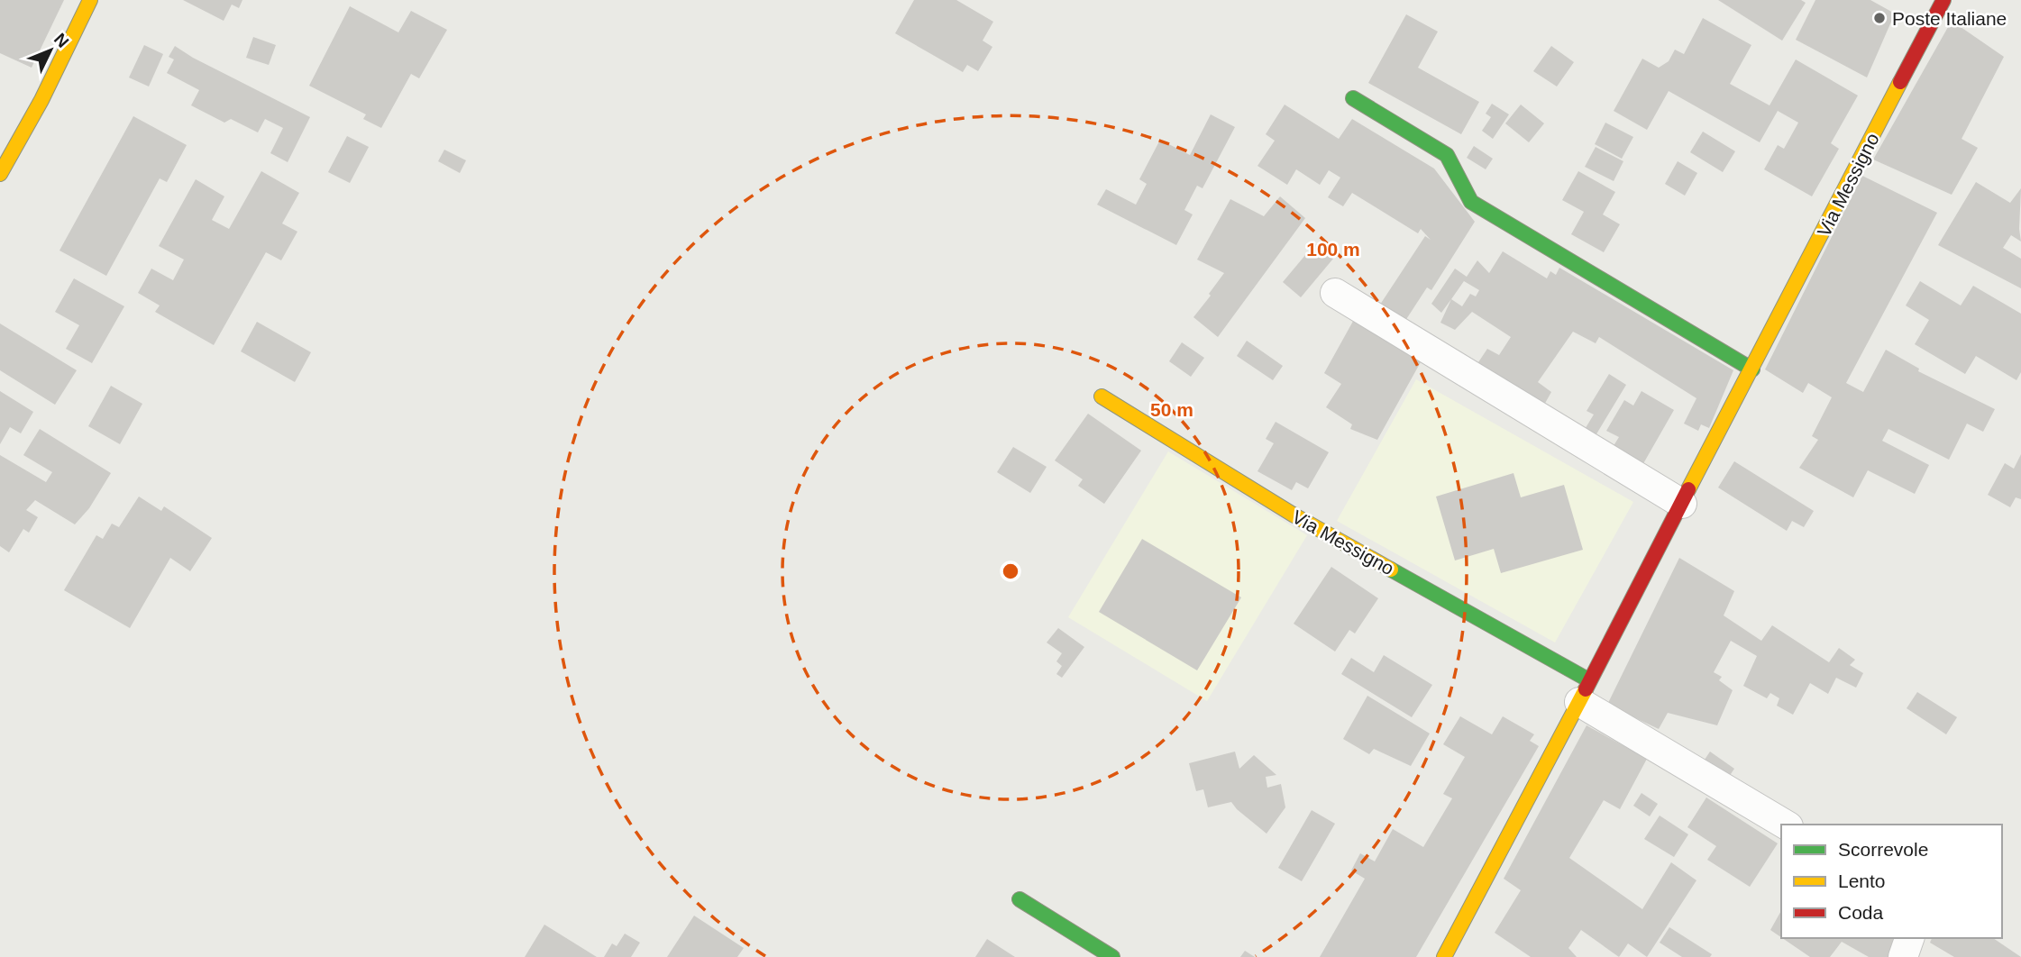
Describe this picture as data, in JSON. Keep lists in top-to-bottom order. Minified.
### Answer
{"streets":{"street":["Via Messigno"]},"places":["Poste Italiane"],"legend":["Scorrevole","Lento","Coda"],"north":"top right","rings":["100 m","50 m"]}
